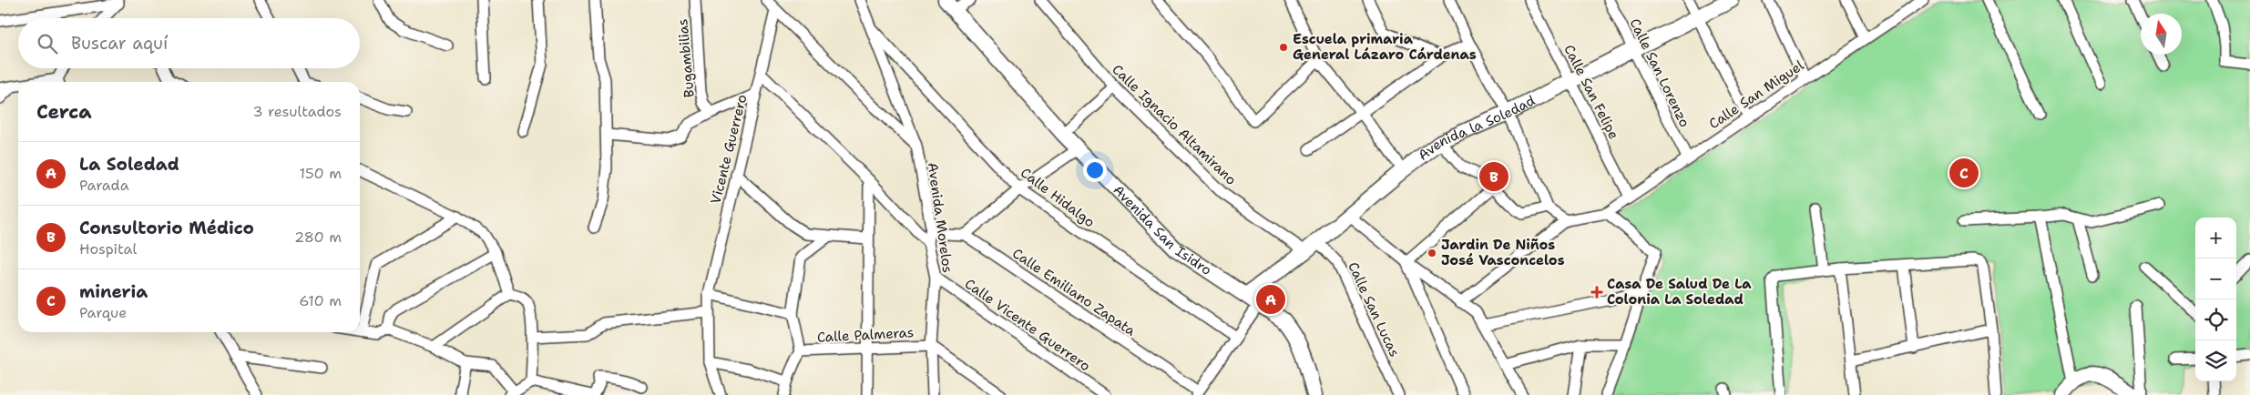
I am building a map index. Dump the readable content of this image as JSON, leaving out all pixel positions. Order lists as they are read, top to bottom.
{
  "streets": {
    "street": [
      "Bugambilias",
      "Calle San Lorenzo",
      "Calle San Felipe",
      "Calle San Miguel",
      "Calle Ignacio Altamirano",
      "Avenida la Soledad",
      "Vicente Guerrero",
      "Calle Hidalgo",
      "Avenida Morelos",
      "Avenida San Isidro",
      "Calle Emiliano Zapata",
      "Calle San Lucas",
      "Calle Vicente Guerrero",
      "Calle Palmeras"
    ]
  },
  "crossings": [
    ["Calle San Lorenzo", "Calle San Miguel"],
    ["Calle San Lorenzo", "Avenida la Soledad"],
    ["Calle San Felipe", "Calle San Miguel"],
    ["Calle San Felipe", "Avenida la Soledad"],
    ["Calle Ignacio Altamirano", "Avenida la Soledad"],
    ["Avenida la Soledad", "Avenida San Isidro"],
    ["Avenida la Soledad", "Calle San Lucas"],
    ["Calle Hidalgo", "Avenida Morelos"],
    ["Avenida Morelos", "Calle Emiliano Zapata"],
    ["Avenida Morelos", "Calle Vicente Guerrero"],
    ["Avenida Morelos", "Calle Palmeras"]
  ],
  "places": {
    "other": ["Escuela primaria General Lázaro Cárdenas", "Jardin De Niños José Vasconcelos"],
    "health": ["Casa De Salud De La Colonia La Soledad"]
  },
  "north": "top",
  "page": {
    "search": "Buscar aquí",
    "heading": ["Cerca", "3 resultados"],
    "list": [
      {
        "mark": "A",
        "name": "La Soledad",
        "note": "Parada",
        "value": "150 m"
      },
      {
        "mark": "B",
        "name": "Consultorio Médico",
        "note": "Hospital",
        "value": "280 m"
      },
      {
        "mark": "C",
        "name": "mineria",
        "note": "Parque",
        "value": "610 m"
      }
    ],
    "pins": ["C", "B", "A"],
    "map_buttons": ["+", "−"]
  }
}
